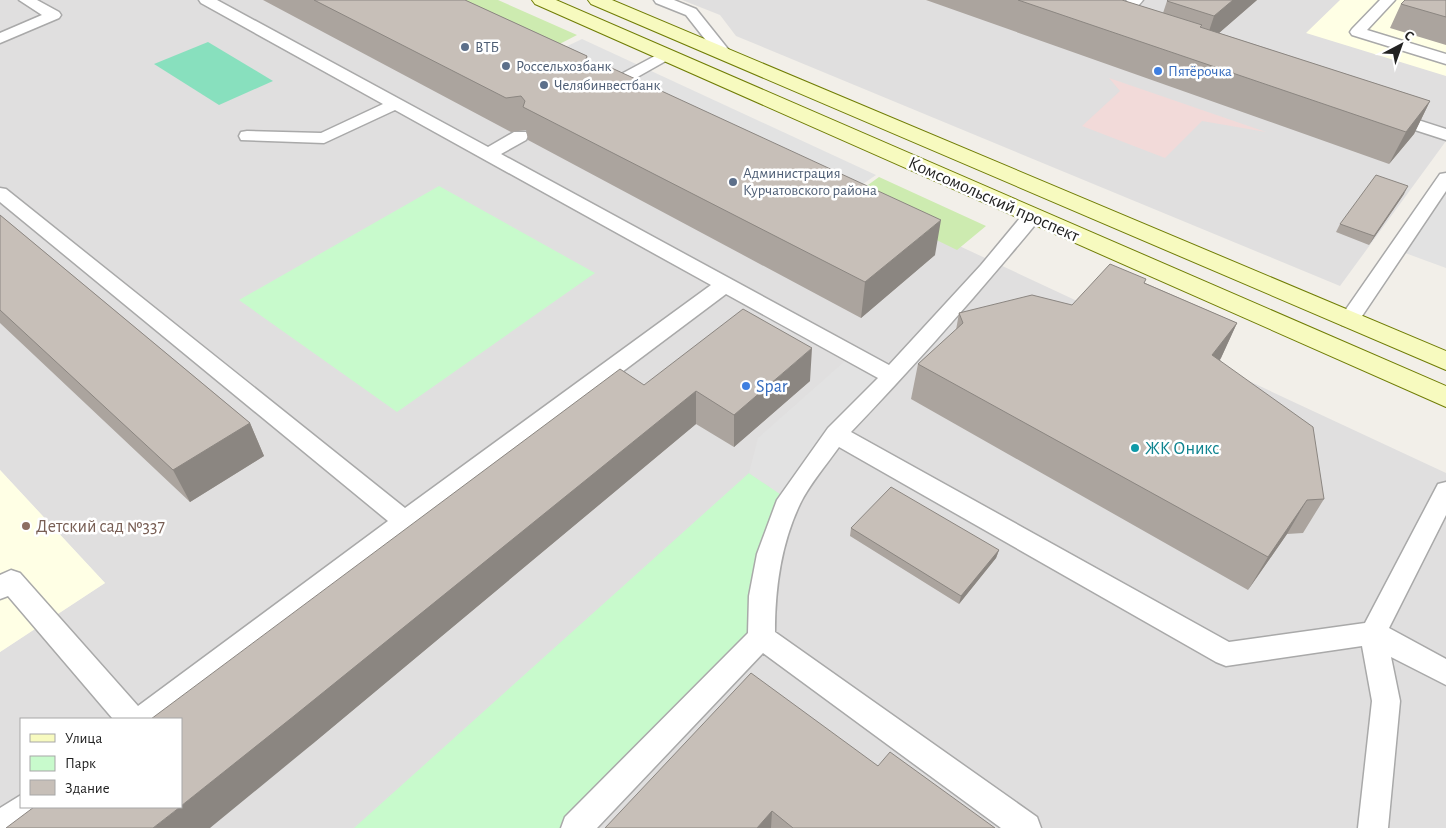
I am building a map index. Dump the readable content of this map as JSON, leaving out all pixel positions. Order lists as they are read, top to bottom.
{
  "streets": {
    "main road": ["Комсомольский проспект"]
  },
  "places": [
    "ВТБ",
    "Россельхозбанк",
    "Пятёрочка",
    "Челябинвестбанк",
    "Администрация Курчатовского района",
    "Spar",
    "ЖК Оникс",
    "Детский сад №337"
  ],
  "legend": ["Улица", "Парк", "Здание"],
  "north": "top right"
}
